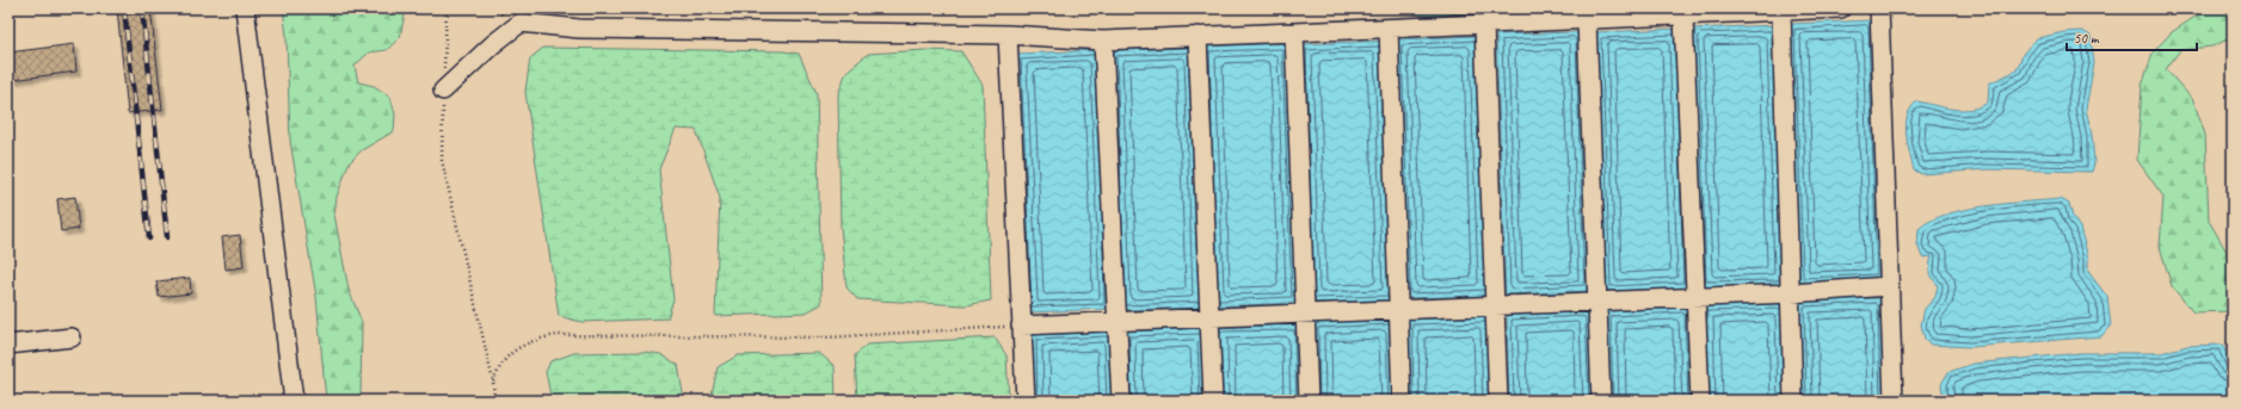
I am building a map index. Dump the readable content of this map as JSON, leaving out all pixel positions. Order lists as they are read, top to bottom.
{
  "scale_bar": "50 m"
}
